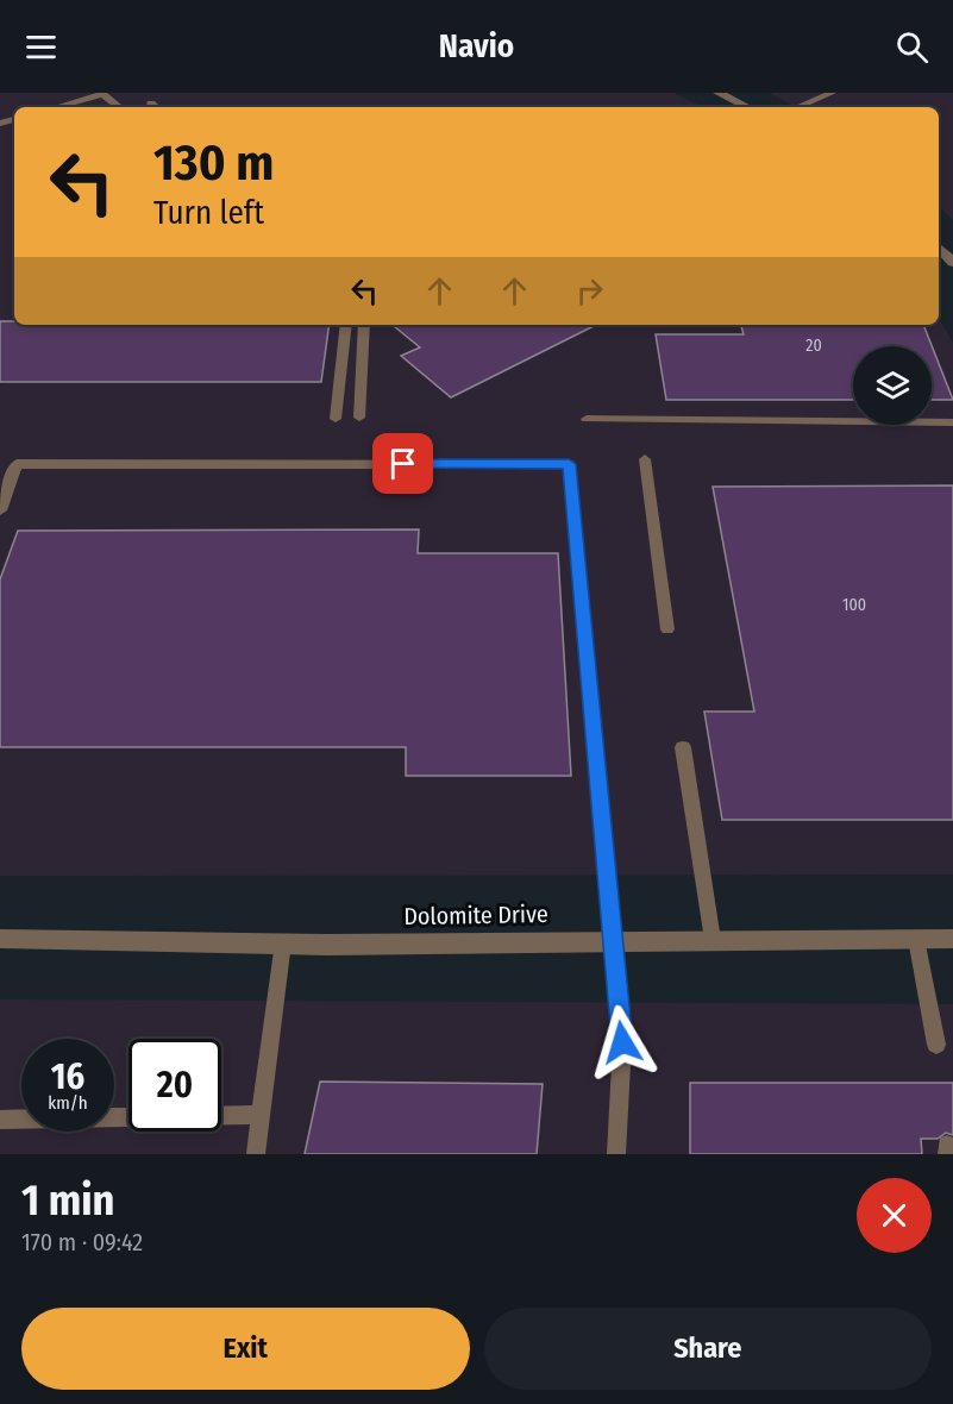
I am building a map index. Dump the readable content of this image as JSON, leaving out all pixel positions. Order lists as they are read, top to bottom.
{
  "streets": {
    "street": ["Dolomite Drive"]
  },
  "house_numbers": ["20", "100"],
  "page": {
    "header": "Navio",
    "turn": ["130 m", "Turn left"],
    "speed": "16 km/h",
    "limit": "20",
    "heading": ["1 min", "170 m · 09:42"],
    "buttons": ["Exit", "Share"]
  }
}
